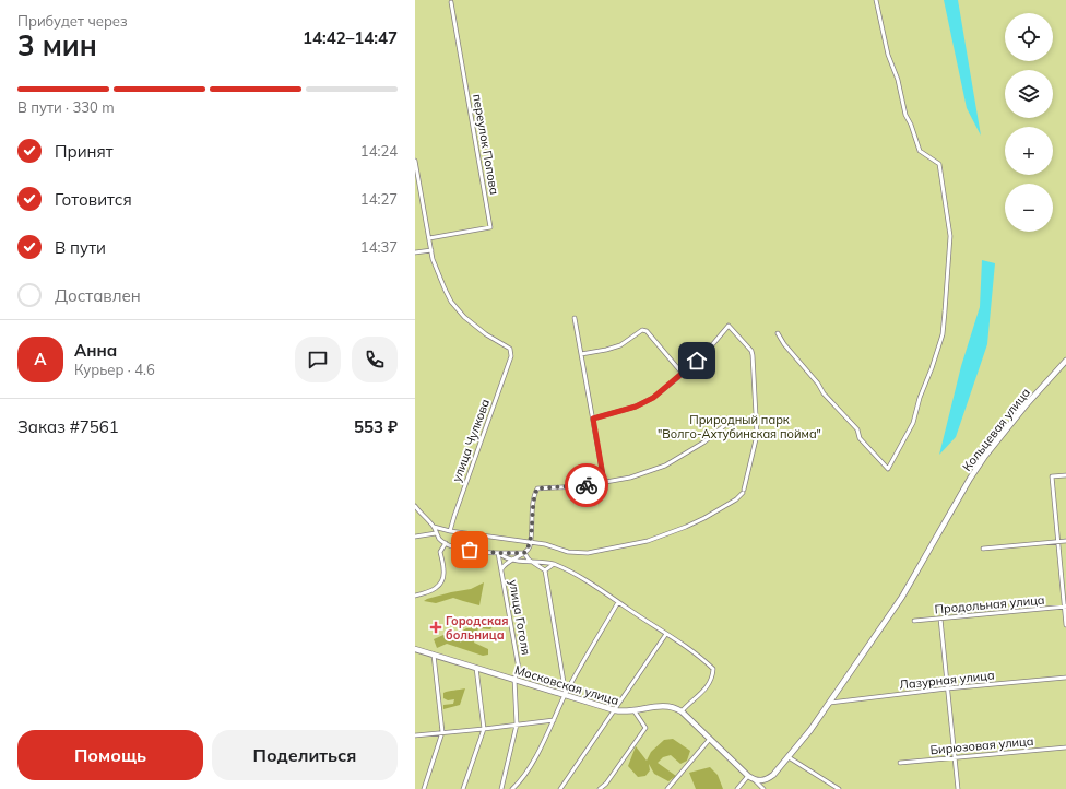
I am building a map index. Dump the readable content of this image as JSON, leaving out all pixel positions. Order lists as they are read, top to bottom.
{
  "streets": {
    "street": [
      "переулок Попова",
      "Кольцевая улица",
      "улица Чулкова",
      "Продольная улица",
      "улица Гоголя",
      "Лазурная улица",
      "Московская улица",
      "Бирюзовая улица"
    ]
  },
  "crossings": [
    ["Кольцевая улица", "Лазурная улица"],
    ["улица Гоголя", "Московская улица"]
  ],
  "parks": ["Природный парк \"Волго-Ахтубинская пойма\""],
  "places": {
    "health": ["Городская больница"]
  },
  "page": {
    "heading": ["3 мин", "Прибудет через", "14:42–14:47"],
    "panel": [
      "Анна",
      "Курьер · 4.6",
      "Заказ #7561",
      "553 ₽"
    ],
    "map_buttons": ["+", "−"],
    "bar": "В пути · 330 m",
    "list": [
      ["Принят", "14:24"],
      ["Готовится", "14:27"],
      ["В пути", "14:37"],
      "Доставлен"
    ],
    "round": "А",
    "buttons": ["Помощь", "Поделиться"]
  }
}
